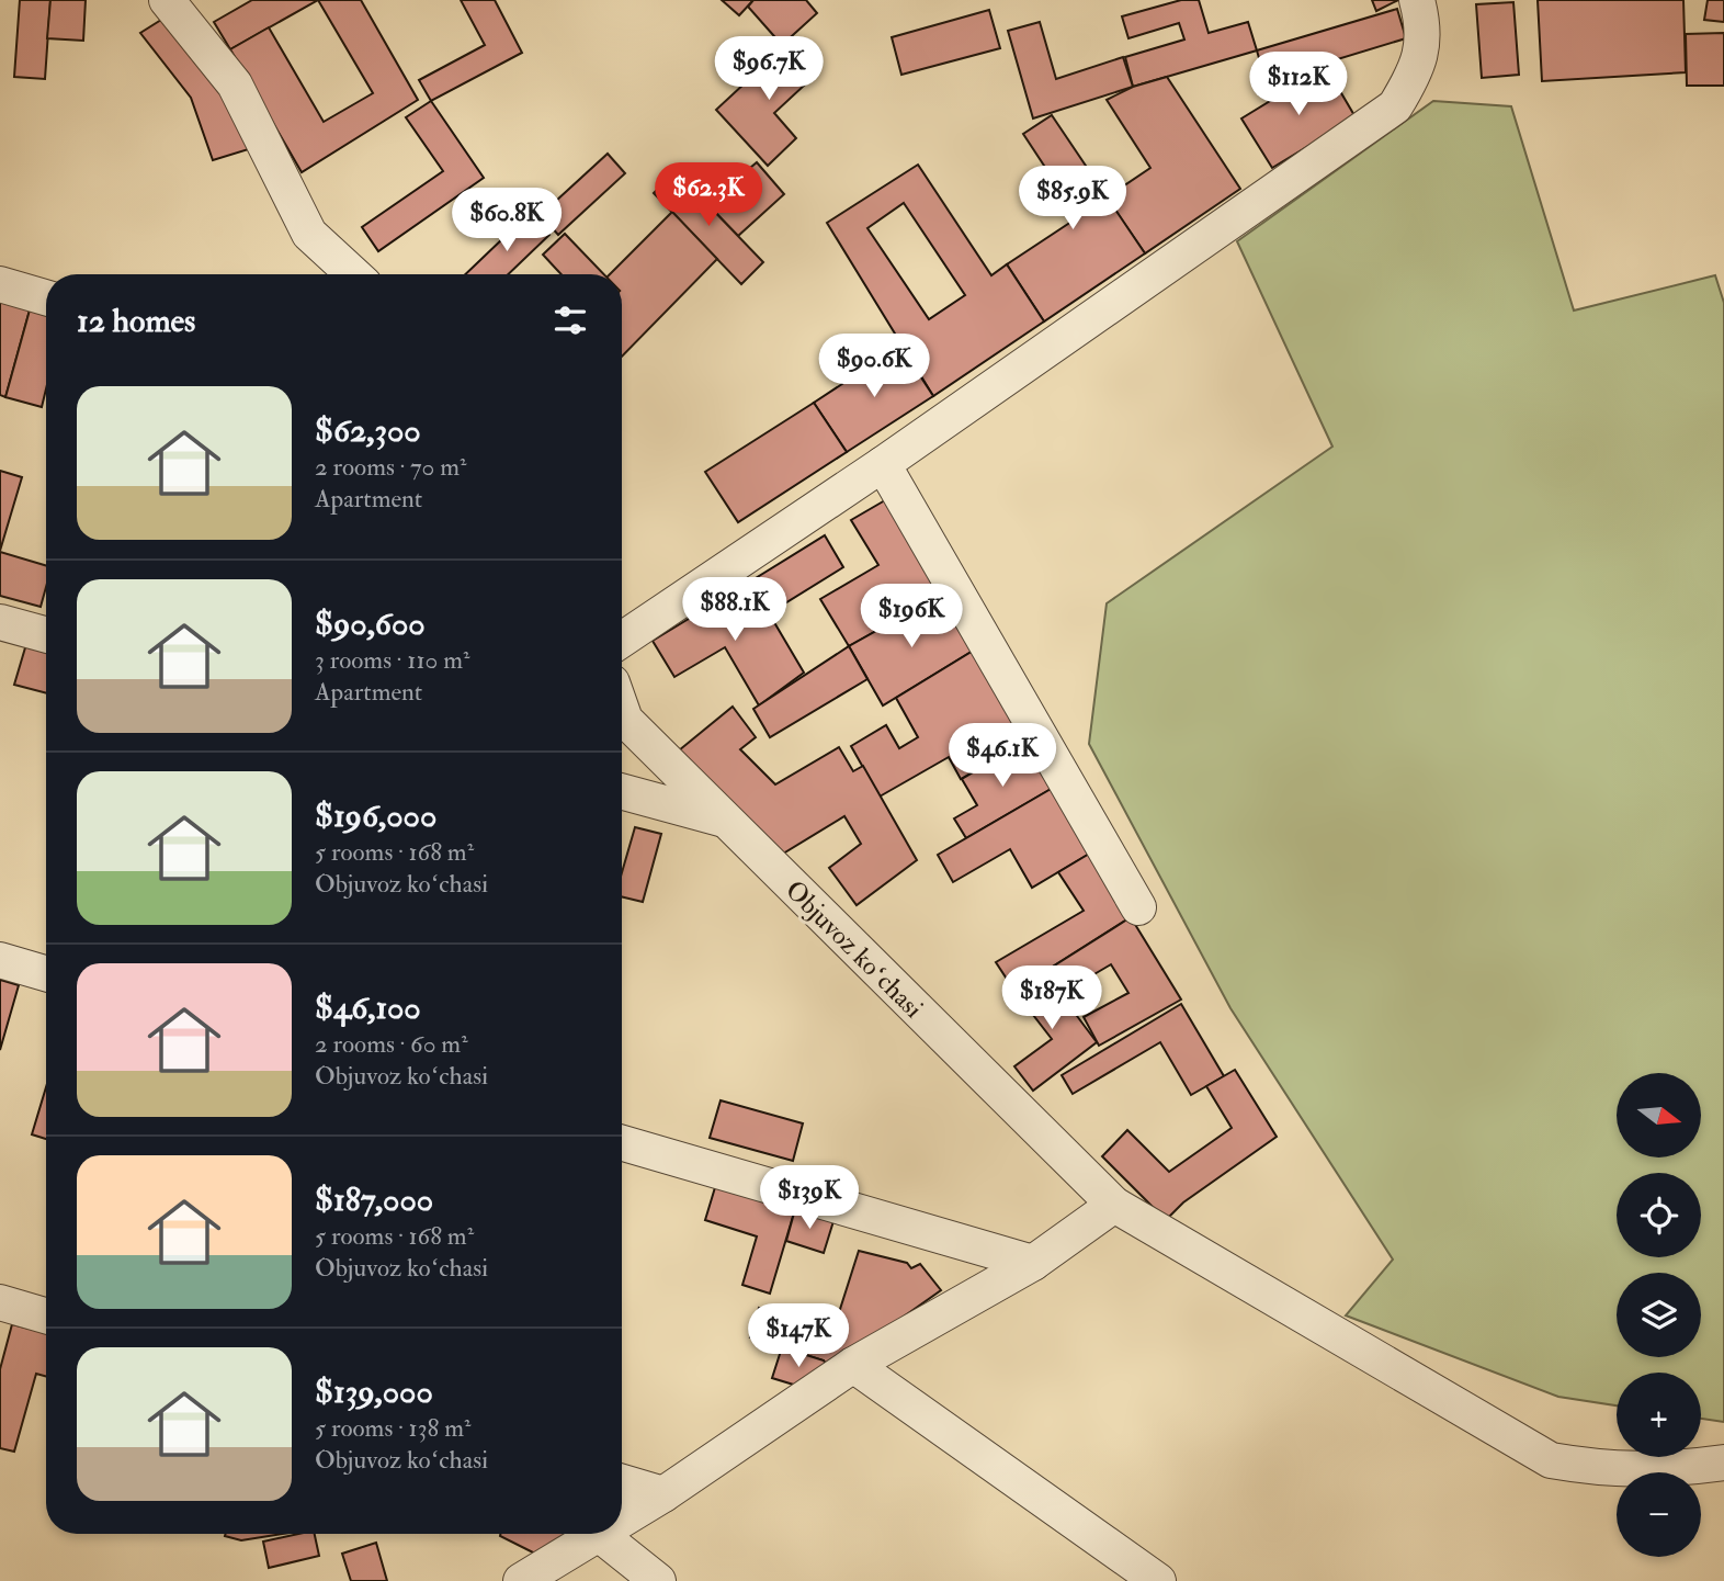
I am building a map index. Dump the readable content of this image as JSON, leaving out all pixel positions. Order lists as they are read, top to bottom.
{
  "streets": {
    "street": ["Objuvoz koʻchasi"]
  },
  "north": "right",
  "page": {
    "price": [
      "$96.7K",
      "$112K",
      "$62.3K",
      "$85.9K",
      "$60.8K",
      "$90.6K",
      "$88.1K",
      "$196K",
      "$46.1K",
      "$187K",
      "$139K",
      "$147K"
    ],
    "heading": "12 homes",
    "list": [
      {
        "name": "$62,300",
        "note": "2 rooms · 70 m² · Apartment"
      },
      {
        "name": "$90,600",
        "note": "3 rooms · 110 m² · Apartment"
      },
      {
        "name": "$196,000",
        "note": "5 rooms · 168 m² · Objuvoz koʻchasi"
      },
      {
        "name": "$46,100",
        "note": "2 rooms · 60 m² · Objuvoz koʻchasi"
      },
      {
        "name": "$187,000",
        "note": "5 rooms · 168 m² · Objuvoz koʻchasi"
      },
      {
        "name": "$139,000",
        "note": "5 rooms · 138 m² · Objuvoz koʻchasi"
      }
    ],
    "map_buttons": ["+", "−"]
  }
}
